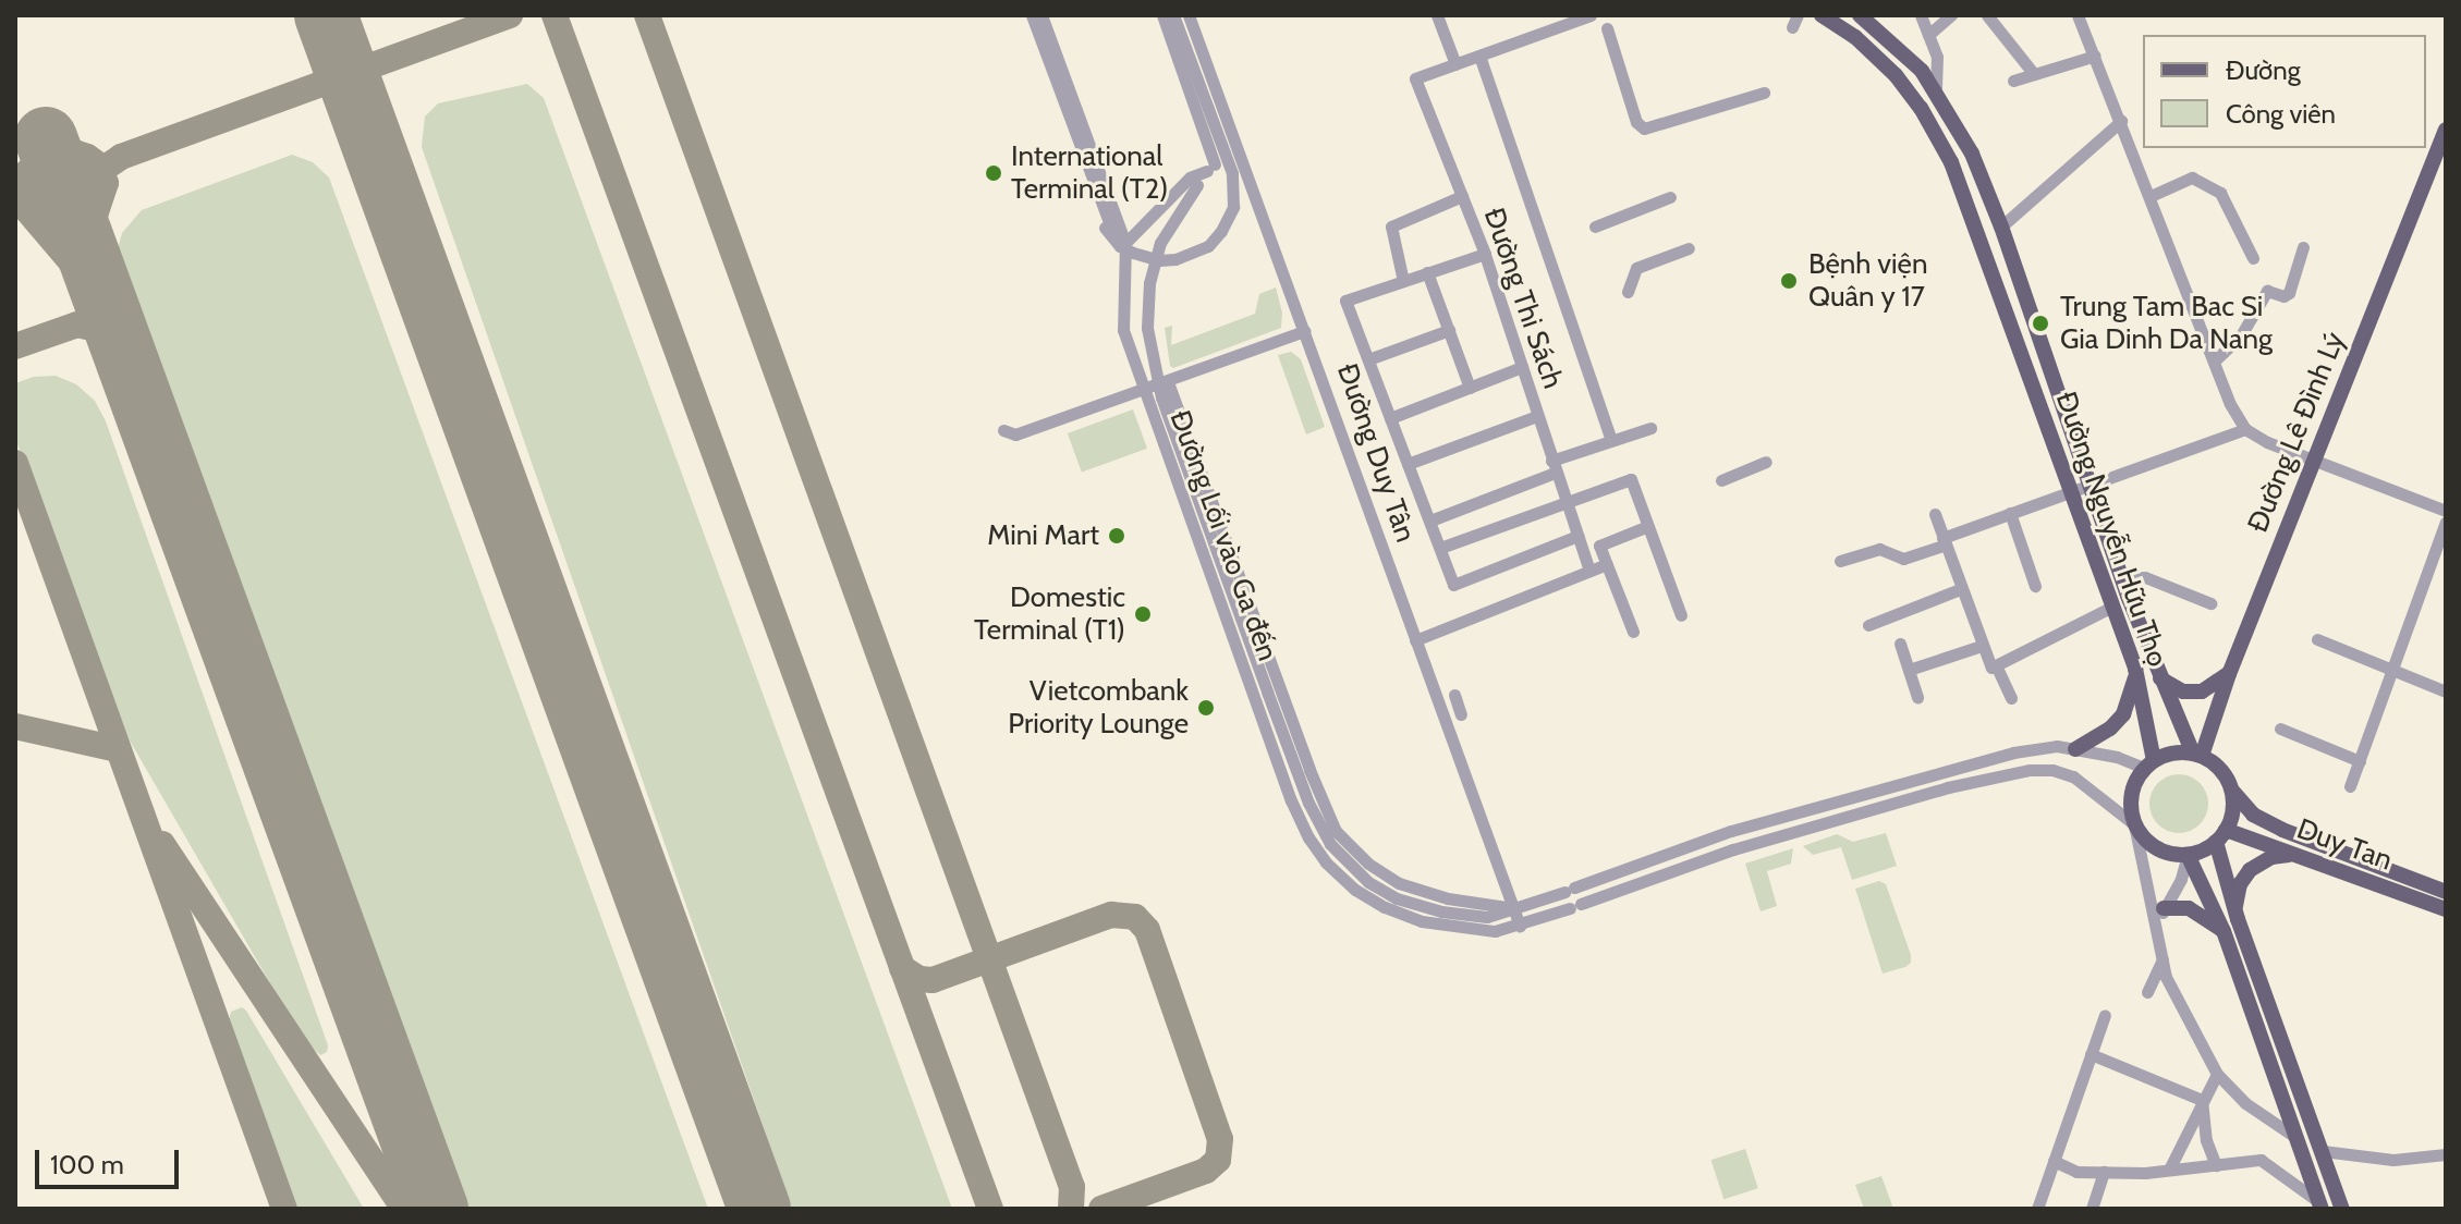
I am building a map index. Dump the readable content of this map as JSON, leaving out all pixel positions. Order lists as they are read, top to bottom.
{
  "streets": {
    "main road": ["Đường Lê Đình Lý", "Đường Nguyễn Hữu Thọ", "Duy Tan"],
    "street": ["Đường Thi Sách", "Đường Duy Tân", "Đường Lối vào Ga đến"]
  },
  "crossings": [
    ["Đường Lê Đình Lý", "Đường Nguyễn Hữu Thọ"],
    ["Đường Lê Đình Lý", "Duy Tan"],
    ["Đường Duy Tân", "Đường Lối vào Ga đến"],
    ["Đường Nguyễn Hữu Thọ", "Duy Tan"]
  ],
  "places": [
    "International Terminal (T2)",
    "Bệnh viện Quân y 17",
    "Trung Tam Bac Si Gia Dinh Da Nang",
    "Mini Mart",
    "Domestic Terminal (T1)",
    "Vietcombank Priority Lounge"
  ],
  "legend": ["Đường", "Công viên"],
  "scale_bar": "100 m"
}
